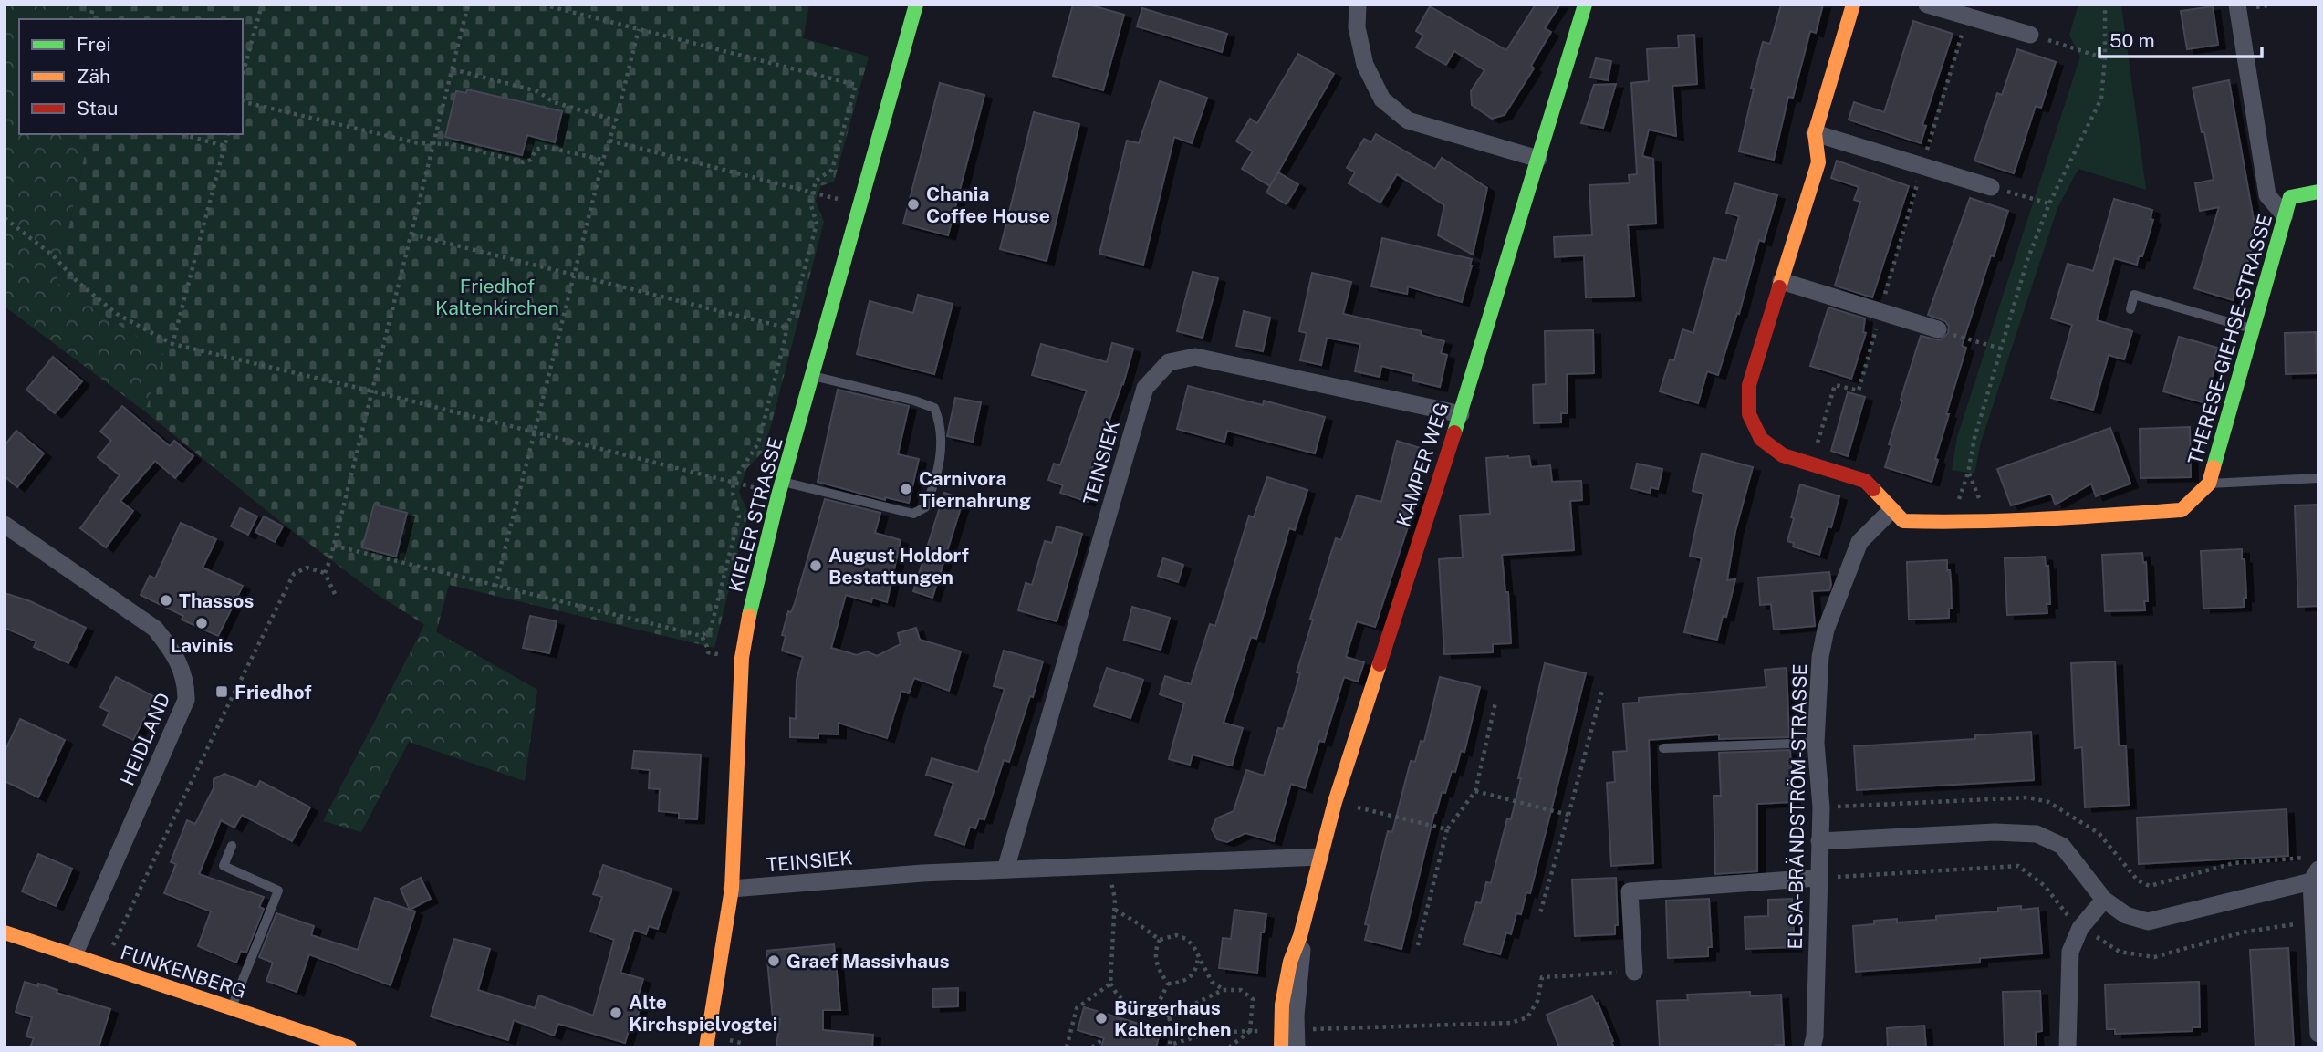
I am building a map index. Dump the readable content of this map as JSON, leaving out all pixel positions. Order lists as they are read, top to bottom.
{
  "streets": {
    "street": [
      "THERESE-GIEHSE-STRASSE",
      "TEINSIEK",
      "KAMPER WEG",
      "KIELER STRASSE",
      "HEIDLAND",
      "ELSA-BRÄNDSTRÖM-STRASSE",
      "FUNKENBERG"
    ]
  },
  "crossings": [
    ["THERESE-GIEHSE-STRASSE", "ELSA-BRÄNDSTRÖM-STRASSE"],
    ["TEINSIEK", "KAMPER WEG"],
    ["TEINSIEK", "KIELER STRASSE"],
    ["HEIDLAND", "FUNKENBERG"]
  ],
  "parks": ["Friedhof Kaltenkirchen"],
  "places": {
    "other": [
      "Chania Coffee House",
      "Carnivora Tiernahrung",
      "August Holdorf Bestattungen",
      "Thassos",
      "Lavinis",
      "Graef Massivhaus",
      "Alte Kirchspielvogtei",
      "Bürgerhaus Kaltenirchen"
    ],
    "transit": ["Friedhof"]
  },
  "legend": ["Frei", "Zäh", "Stau"],
  "scale_bar": "50 m"
}
